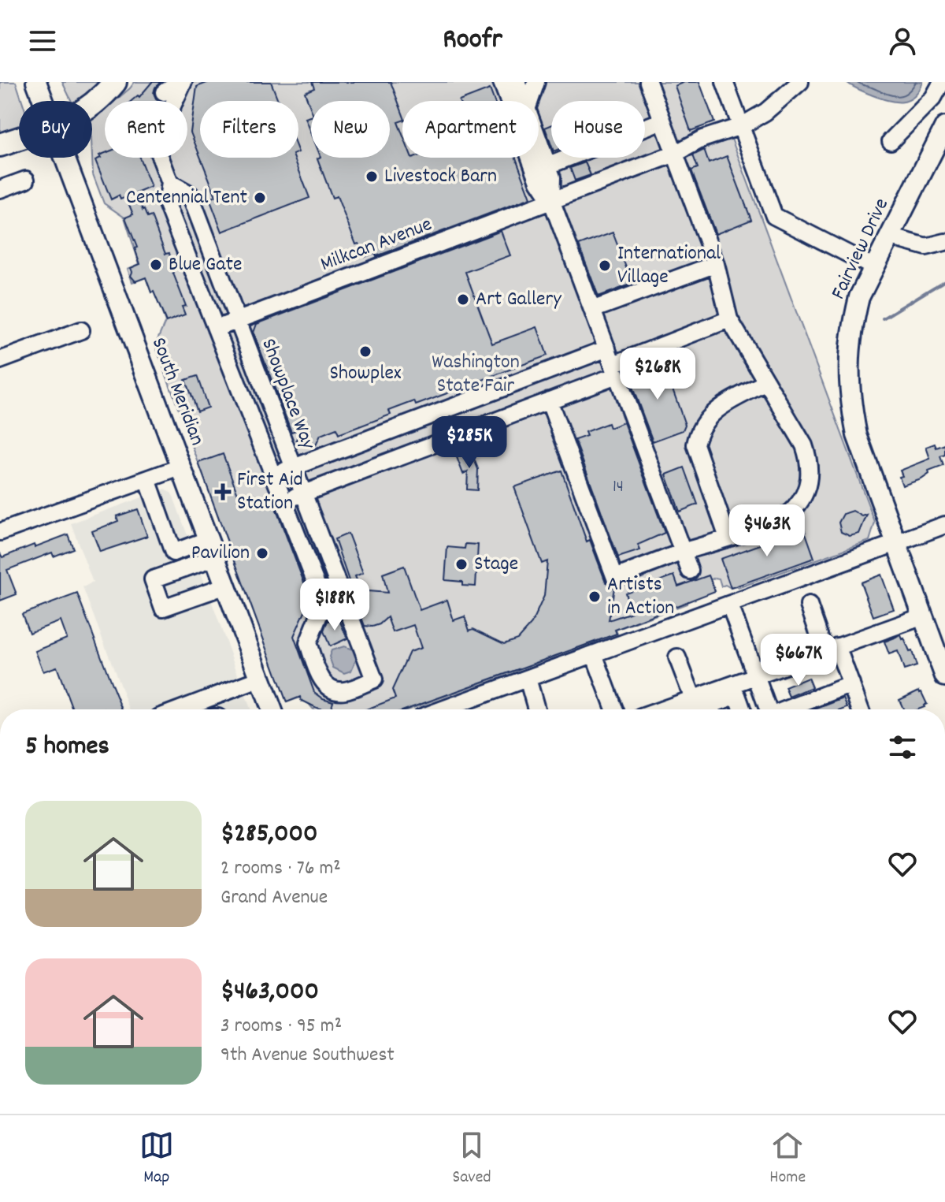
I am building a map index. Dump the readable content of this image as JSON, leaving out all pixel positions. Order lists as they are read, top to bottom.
{
  "streets": {
    "main road": ["Fairview Drive", "South Meridian"],
    "street": ["Milkcan Avenue", "Showplace Way"]
  },
  "crossings": [
    ["Milkcan Avenue", "Showplace Way"]
  ],
  "parks": ["Washington State Fair"],
  "places": {
    "other": [
      "Livestock Barn",
      "Centennial Tent",
      "Blue Gate",
      "International Village",
      "Art Gallery",
      "Showplex",
      "Pavilion",
      "Stage",
      "Artists in Action"
    ],
    "health": ["First Aid Station"]
  },
  "house_numbers": ["14"],
  "page": {
    "header": "Roofr",
    "chip": [
      "Buy",
      "Rent",
      "Filters",
      "New",
      "Apartment",
      "House"
    ],
    "price": [
      "$268K",
      "$285K",
      "$463K",
      "$188K",
      "$667K"
    ],
    "heading": "5 homes",
    "list": [
      {
        "name": "$285,000",
        "note": "2 rooms · 76 m² · Grand Avenue"
      },
      {
        "name": "$463,000",
        "note": "3 rooms · 95 m² · 9th Avenue Southwest"
      }
    ],
    "tabs": ["Map", "Saved", "Home"]
  }
}
